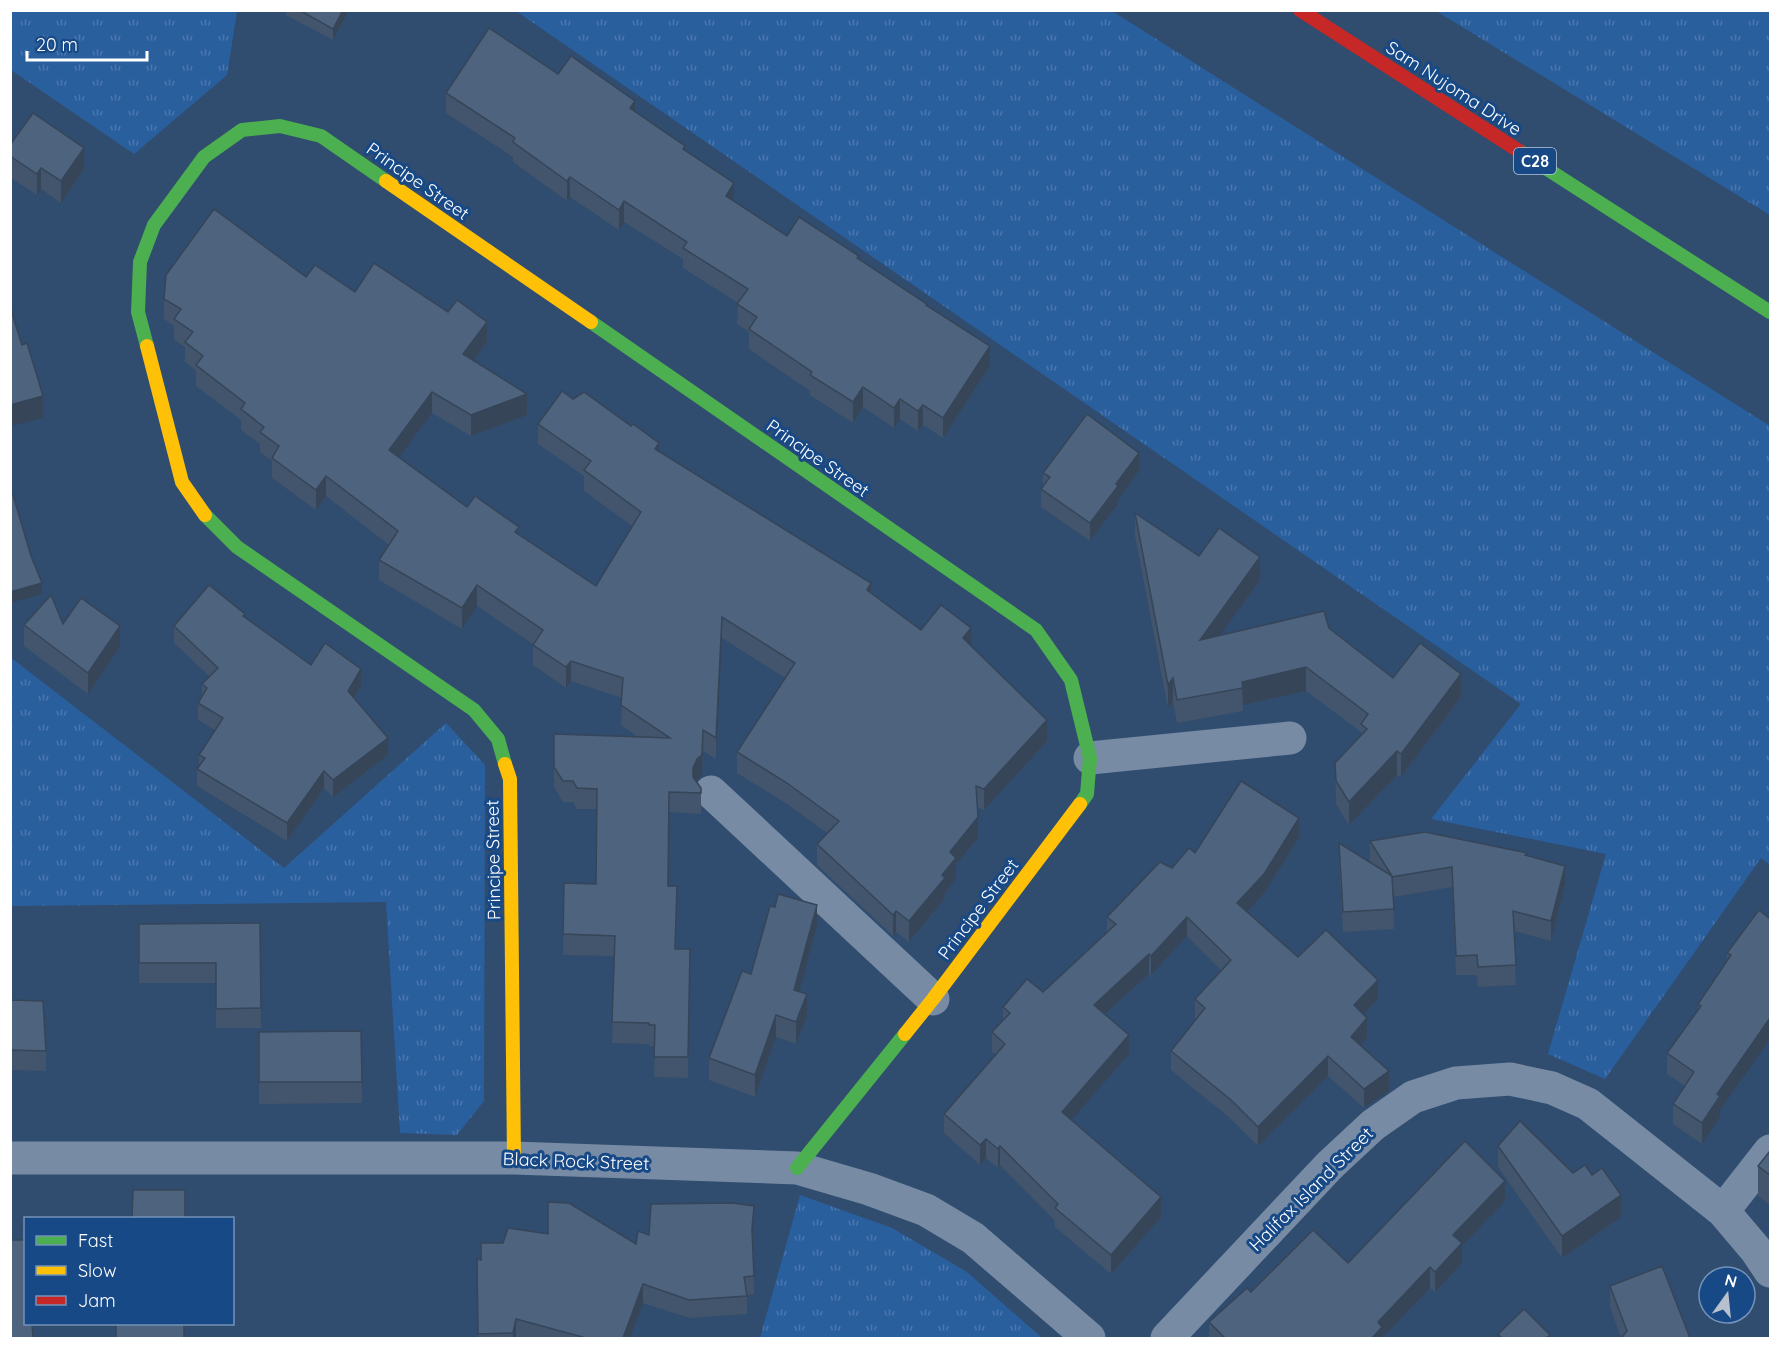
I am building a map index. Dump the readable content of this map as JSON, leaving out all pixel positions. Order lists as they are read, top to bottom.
{
  "streets": {
    "street": [
      "Sam Nujoma Drive",
      "C28",
      "Principe Street",
      "Black Rock Street",
      "Halifax Island Street"
    ]
  },
  "crossings": [
    ["Principe Street", "Black Rock Street"]
  ],
  "legend": ["Fast", "Slow", "Jam"],
  "scale_bar": "20 m",
  "north": "top"
}
